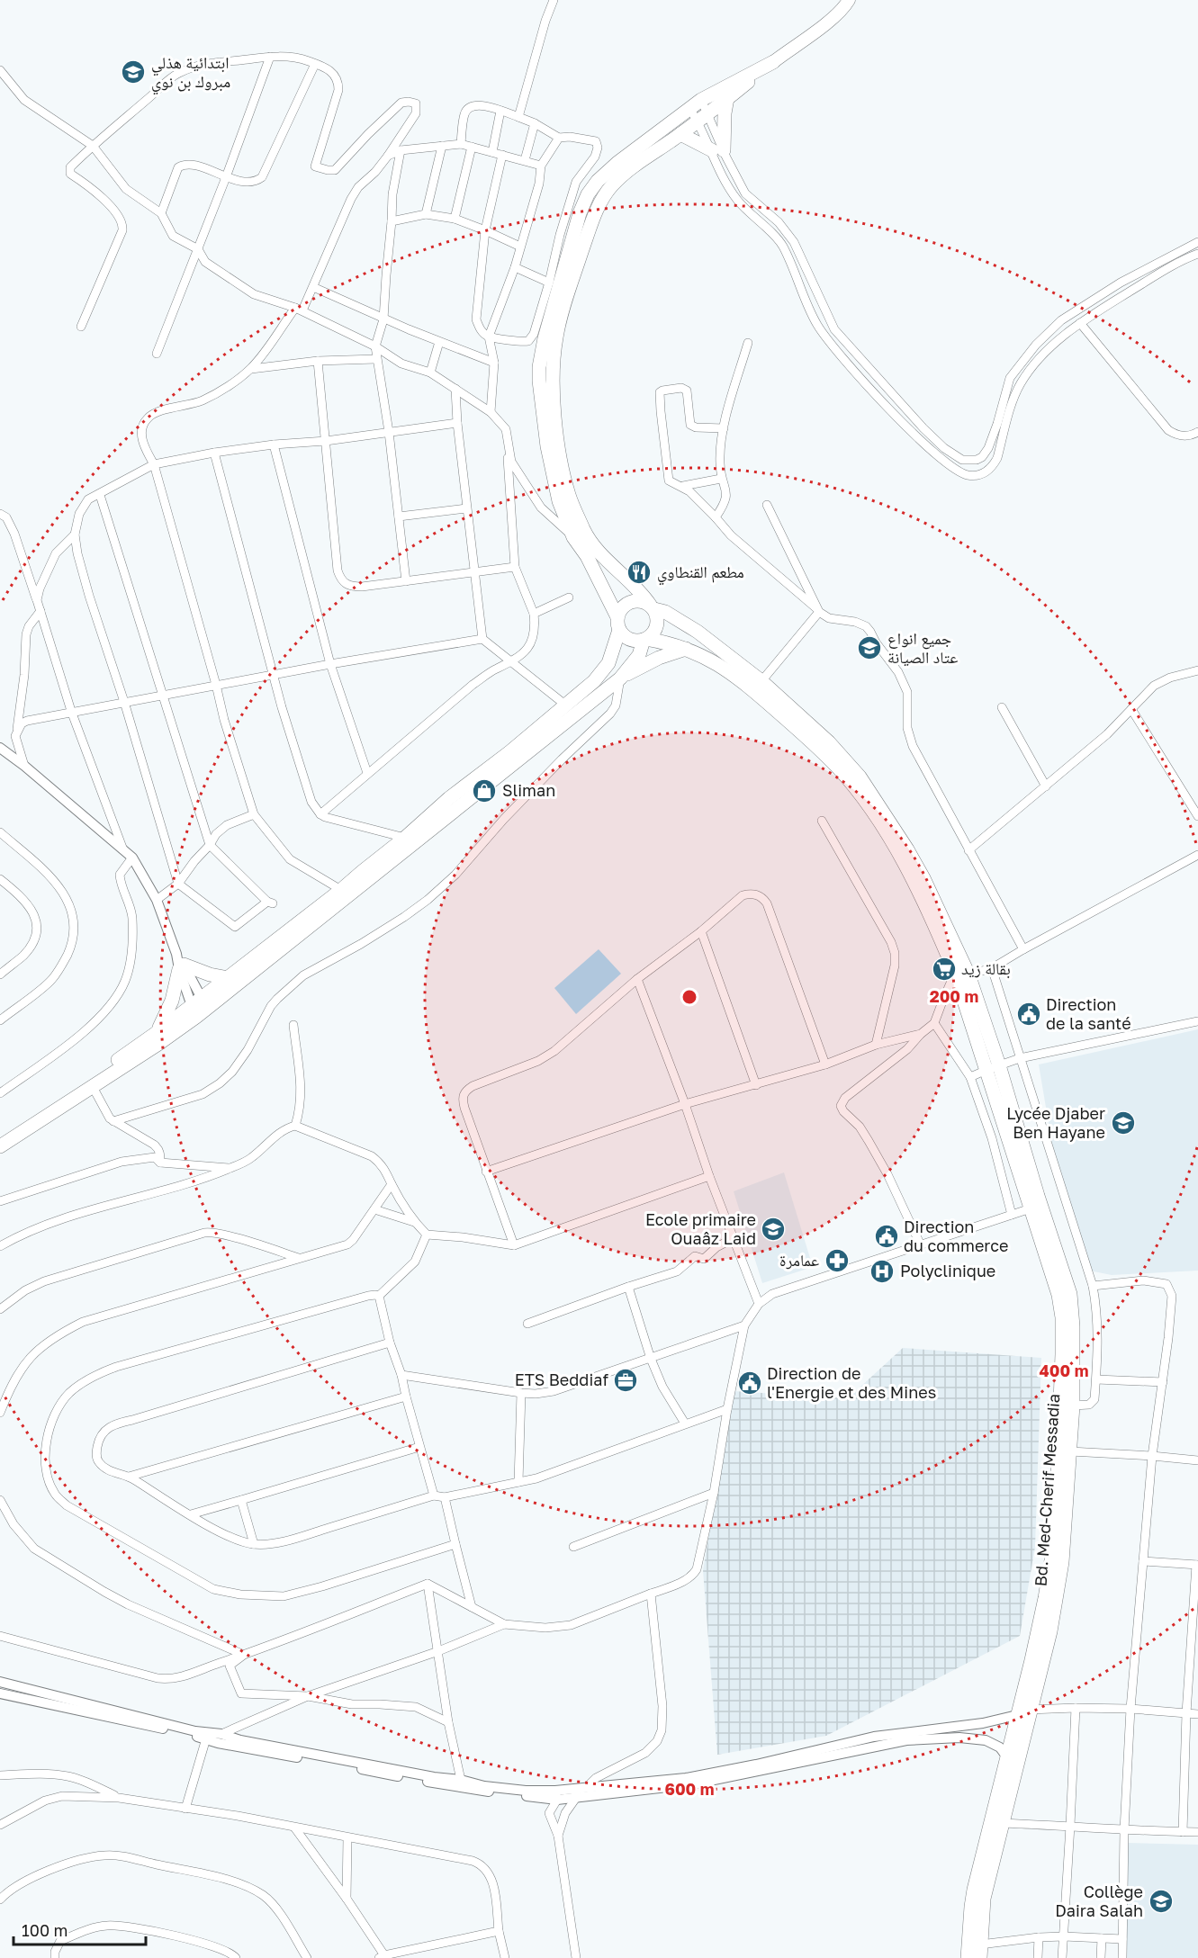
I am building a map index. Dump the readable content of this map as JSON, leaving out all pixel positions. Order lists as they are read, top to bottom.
{
  "streets": {
    "highway": ["Bd. Med-Cherif Messadia"]
  },
  "places": {
    "school or university": [
      "ابتدائية هذلي مبروك بن نوي",
      "جميع انواع عتاد الصيانة",
      "Lycée Djaber Ben Hayane",
      "Ecole primaire Ouaâz Laid",
      "Collège Daira Salah"
    ],
    "restaurant": ["مطعم القنطاوي"],
    "shop": ["Sliman"],
    "supermarket": ["بقالة زيد"],
    "public building": ["Direction de la santé", "Direction du commerce", "Direction de l'Energie et des Mines"],
    "pharmacy": ["عمامرة"],
    "hospital": ["Polyclinique"],
    "office": ["ETS Beddiaf"]
  },
  "scale_bar": "100 m",
  "rings": ["200 m", "400 m", "600 m"]
}
